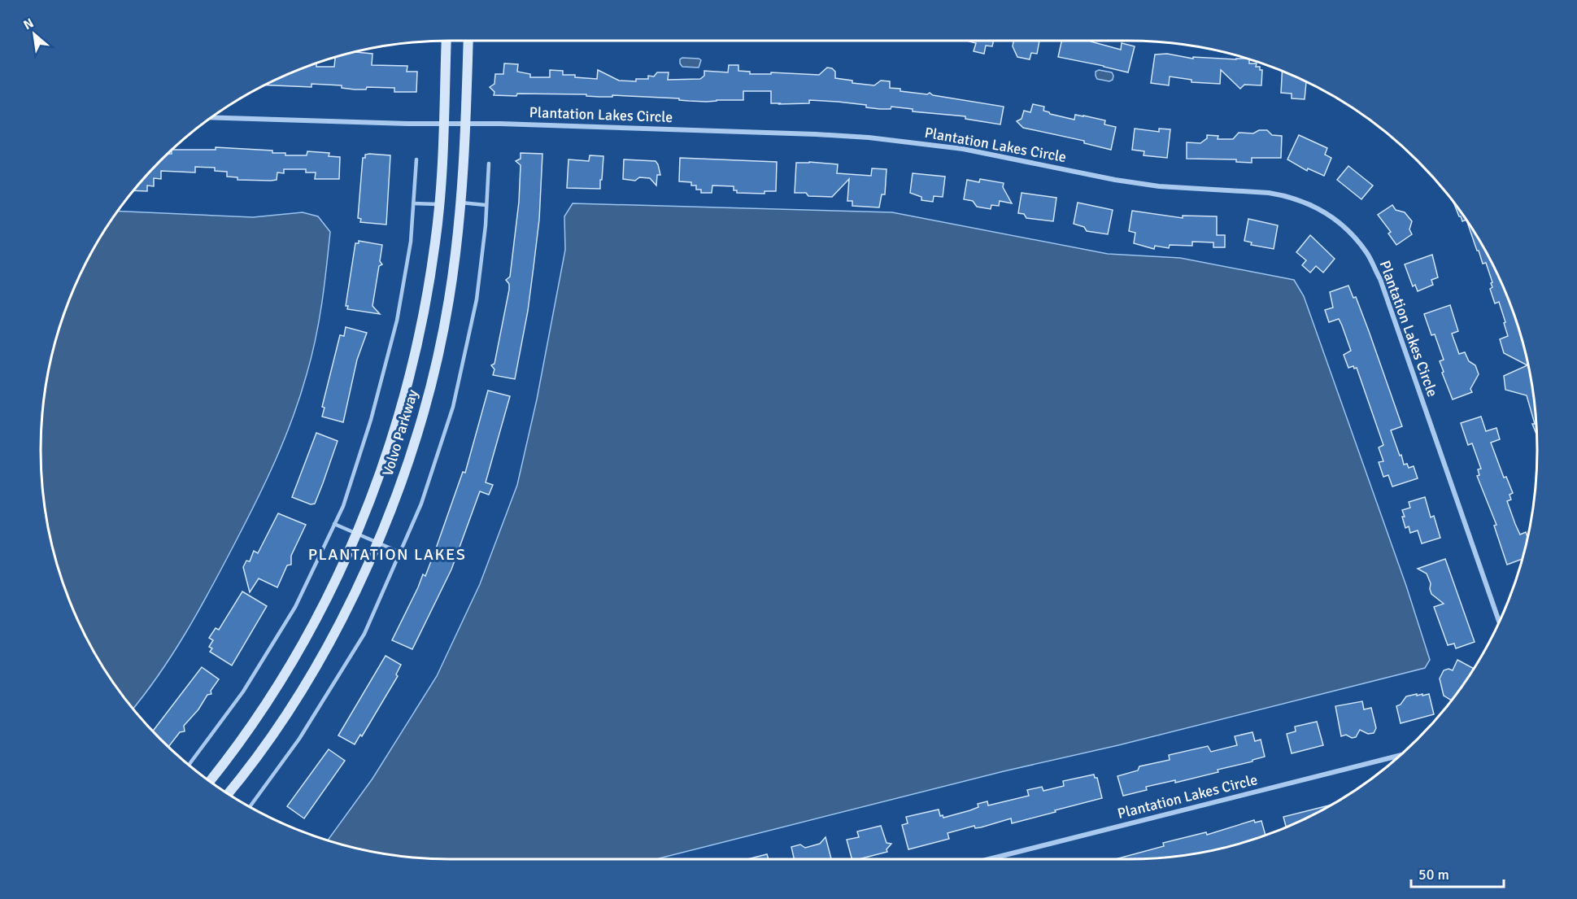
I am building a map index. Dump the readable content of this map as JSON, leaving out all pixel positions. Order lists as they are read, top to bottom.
{
  "streets": {
    "main road": ["Volvo Parkway"],
    "street": ["Plantation Lakes Circle"]
  },
  "crossings": [
    ["Plantation Lakes Circle", "Volvo Parkway"]
  ],
  "districts": ["PLANTATION LAKES"],
  "scale_bar": "50 m",
  "north": "top left"
}
